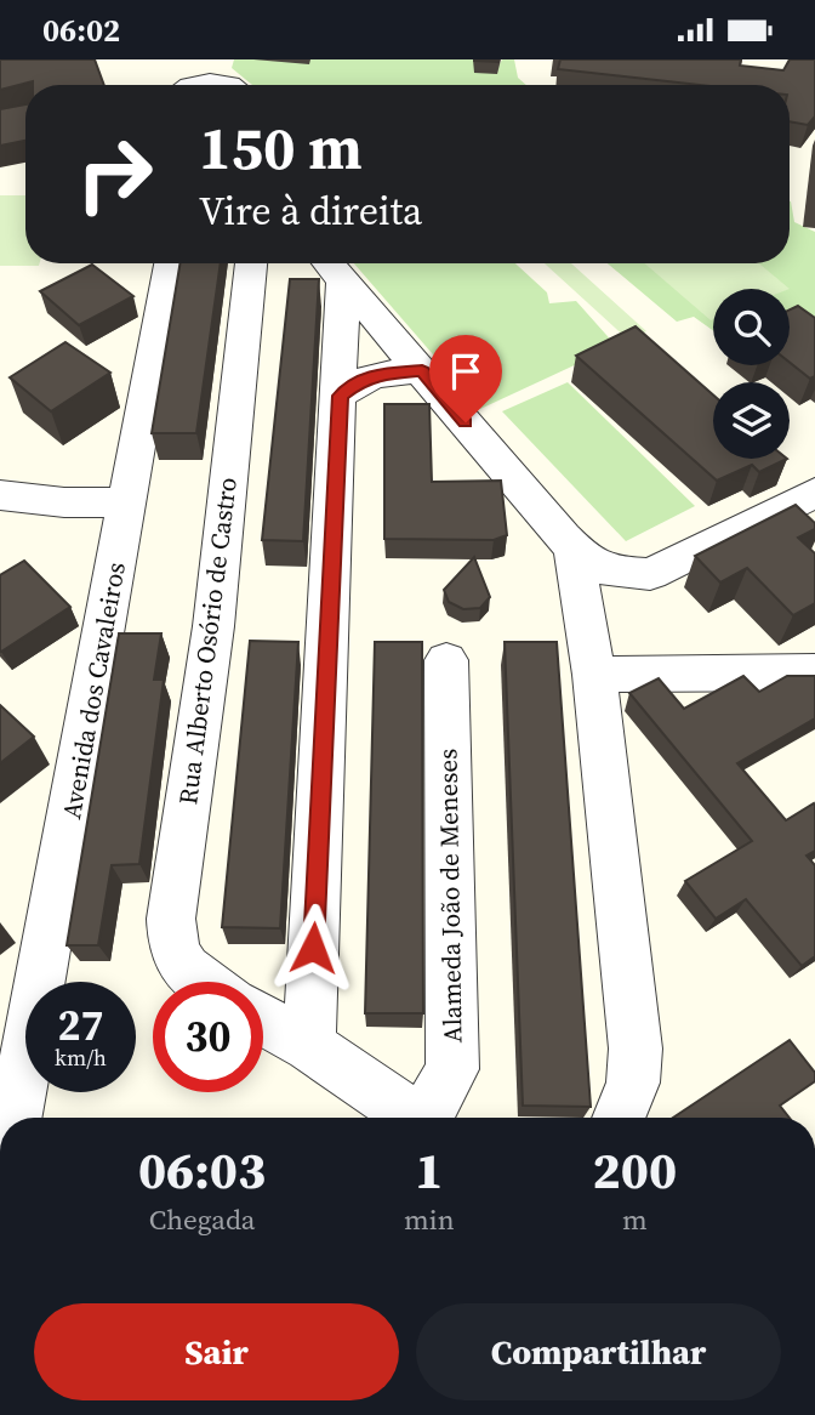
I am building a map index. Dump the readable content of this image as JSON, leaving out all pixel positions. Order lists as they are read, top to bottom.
{
  "streets": {
    "street": ["Rua Alberto Osório de Castro", "Avenida dos Cavaleiros", "Alameda João de Meneses"]
  },
  "page": {
    "status": "06:02",
    "turn": ["150 m", "Vire à direita"],
    "speed": "27 km/h",
    "limit": "30",
    "eta": [
      "06:03",
      "Chegada",
      "1",
      "min",
      "200",
      "m"
    ],
    "buttons": ["Sair", "Compartilhar"]
  }
}
